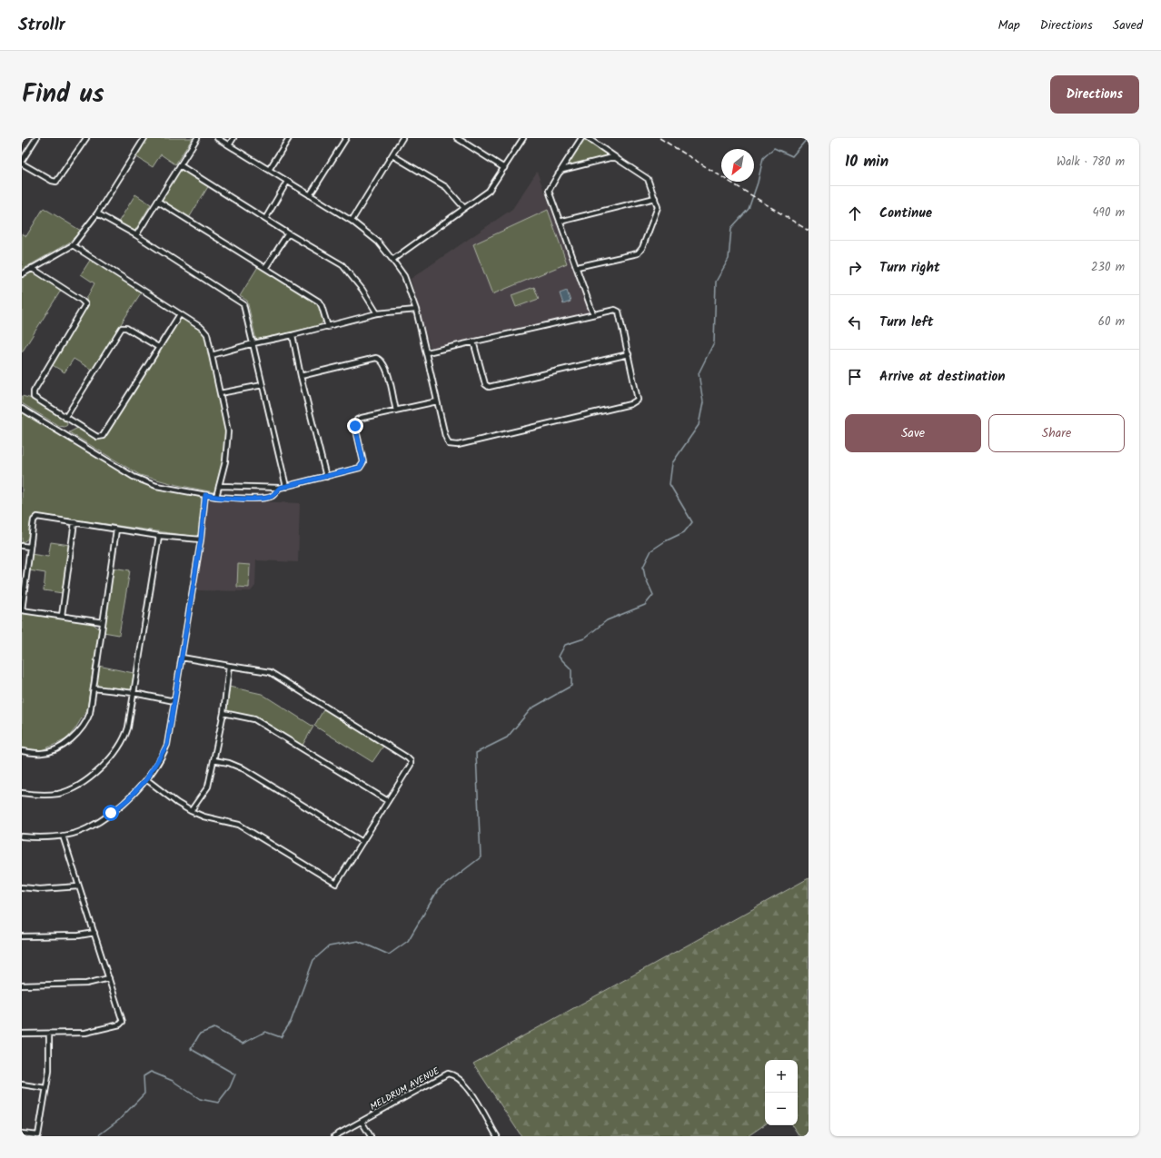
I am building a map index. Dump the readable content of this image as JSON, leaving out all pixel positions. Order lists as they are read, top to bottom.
{
  "streets": {
    "street": ["MELDRUM AVENUE"]
  },
  "north": "bottom left",
  "page": {
    "header": "Strollr",
    "nav": ["Map", "Directions", "Saved"],
    "title": "Find us",
    "buttons": [
      "Directions",
      ["Save", "Share"]
    ],
    "heading": ["10 min", "Walk · 780 m"],
    "list": [
      ["Continue", "490 m"],
      ["Turn right", "230 m"],
      ["Turn left", "60 m"],
      "Arrive at destination"
    ],
    "map_buttons": ["+", "−"]
  }
}
